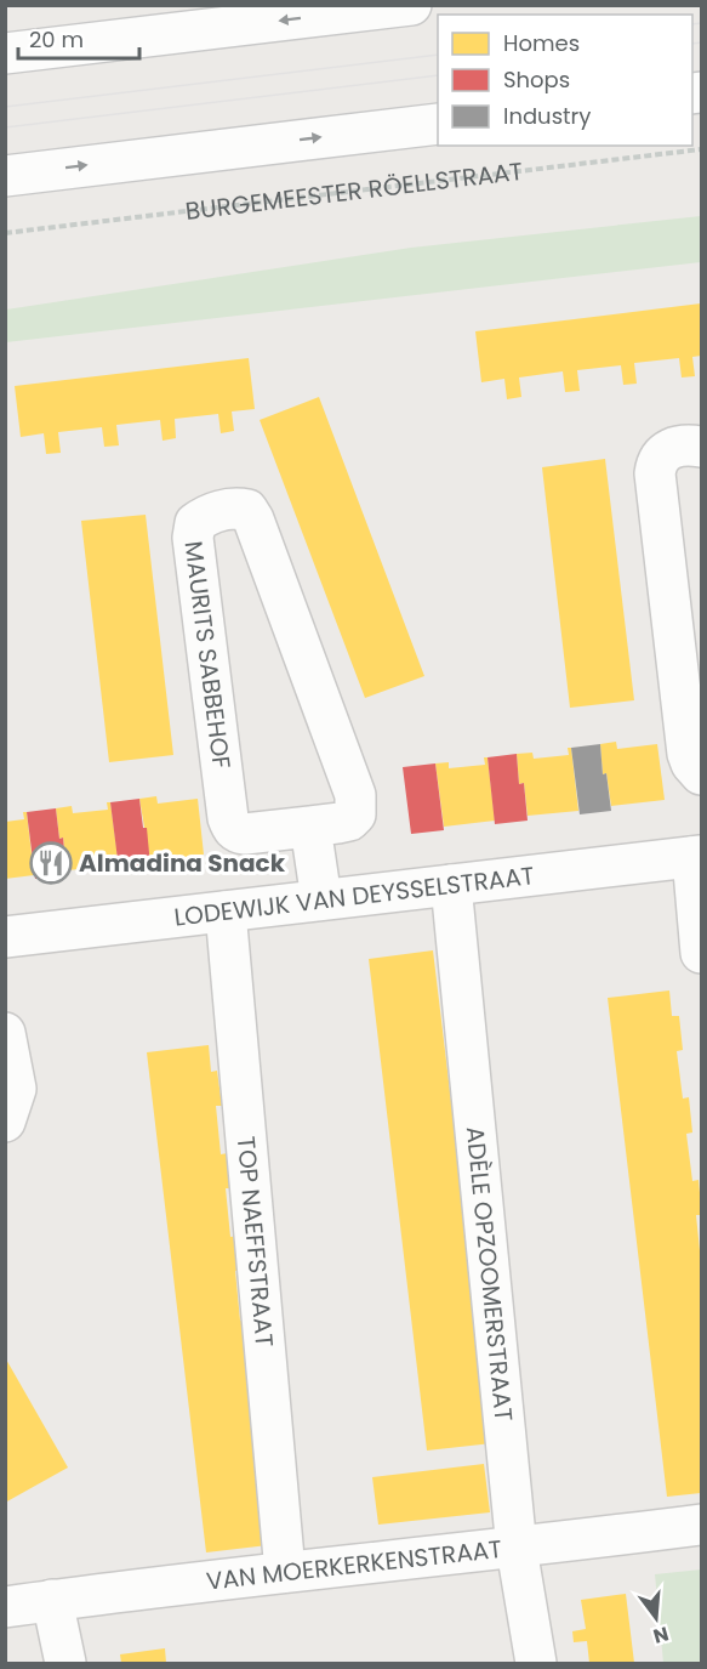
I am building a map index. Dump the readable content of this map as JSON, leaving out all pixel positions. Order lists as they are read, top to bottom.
{
  "streets": {
    "street": [
      "MAURITS SABBEHOF",
      "LODEWIJK VAN DEYSSELSTRAAT",
      "TOP NAEFFSTRAAT",
      "ADÈLE OPZOOMERSTRAAT",
      "VAN MOERKERKENSTRAAT"
    ],
    "path": ["BURGEMEESTER RÖELLSTRAAT"]
  },
  "crossings": [
    ["LODEWIJK VAN DEYSSELSTRAAT", "TOP NAEFFSTRAAT"],
    ["LODEWIJK VAN DEYSSELSTRAAT", "ADÈLE OPZOOMERSTRAAT"],
    ["TOP NAEFFSTRAAT", "VAN MOERKERKENSTRAAT"],
    ["ADÈLE OPZOOMERSTRAAT", "VAN MOERKERKENSTRAAT"]
  ],
  "places": {
    "restaurant": ["Almadina Snack"]
  },
  "legend": ["Homes", "Shops", "Industry"],
  "scale_bar": "20 m",
  "north": "bottom"
}
